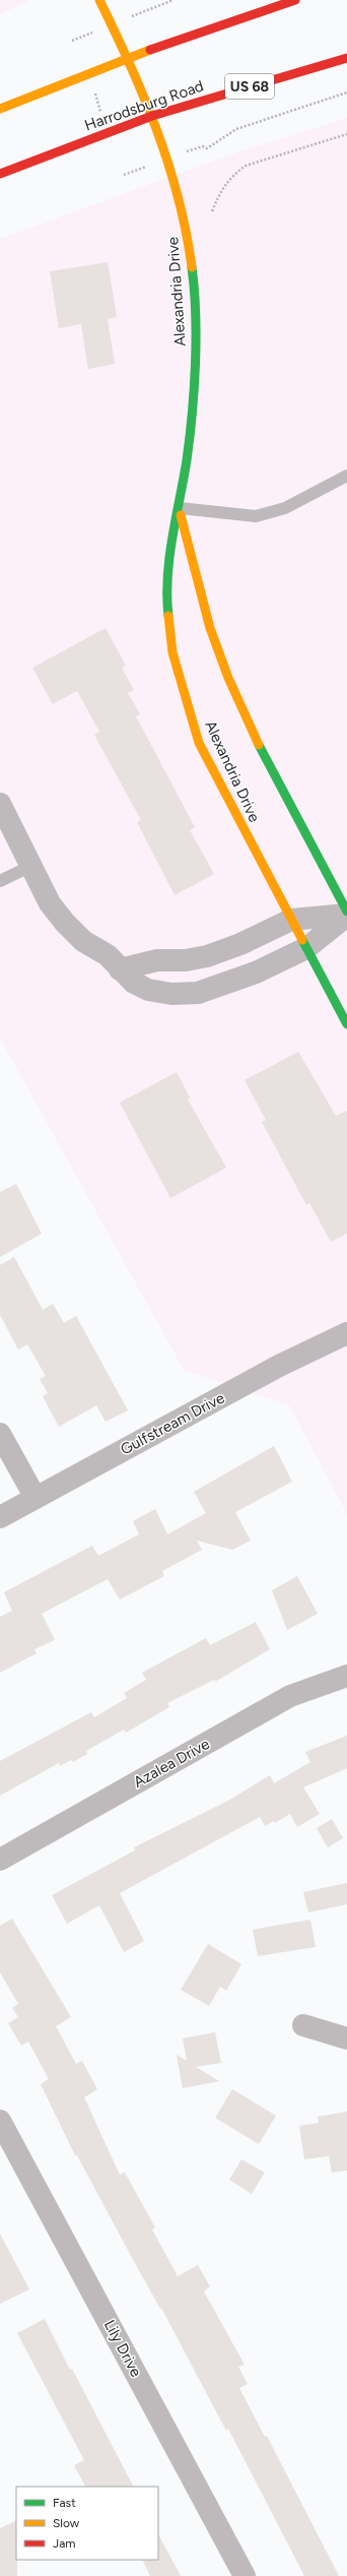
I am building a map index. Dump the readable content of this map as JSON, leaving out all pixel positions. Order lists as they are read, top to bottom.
{
  "streets": {
    "street": [
      "US 68",
      "Harrodsburg Road",
      "Alexandria Drive",
      "Gulfstream Drive",
      "Azalea Drive",
      "Lily Drive"
    ]
  },
  "crossings": [
    ["Harrodsburg Road", "Alexandria Drive"]
  ],
  "legend": ["Fast", "Slow", "Jam"]
}
